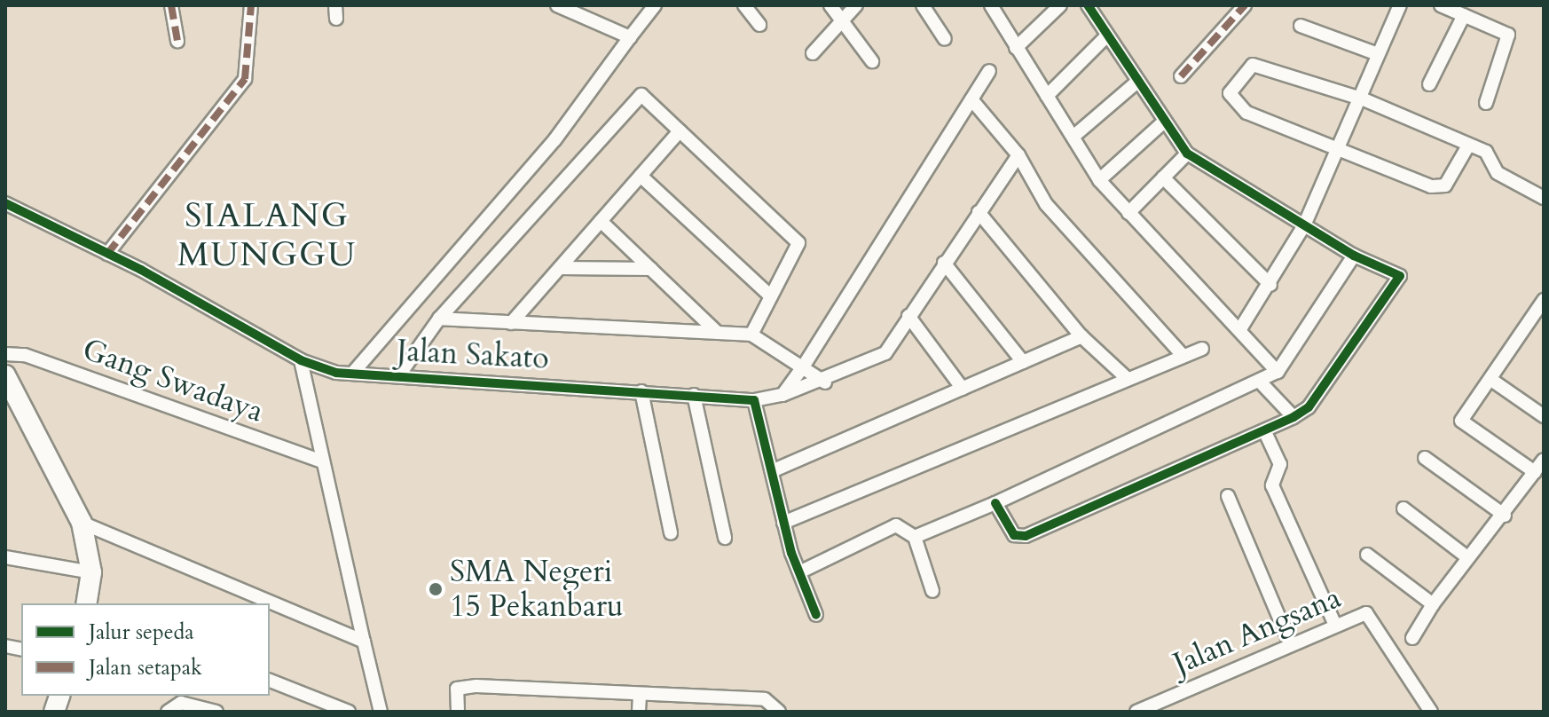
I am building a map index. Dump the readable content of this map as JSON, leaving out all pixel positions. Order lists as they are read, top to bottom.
{
  "streets": {
    "street": ["Jalan Sakato", "Gang Swadaya", "Jalan Angsana"]
  },
  "districts": ["SIALANG MUNGGU"],
  "places": ["SMA Negeri 15 Pekanbaru"],
  "legend": ["Jalur sepeda", "Jalan setapak"]
}
